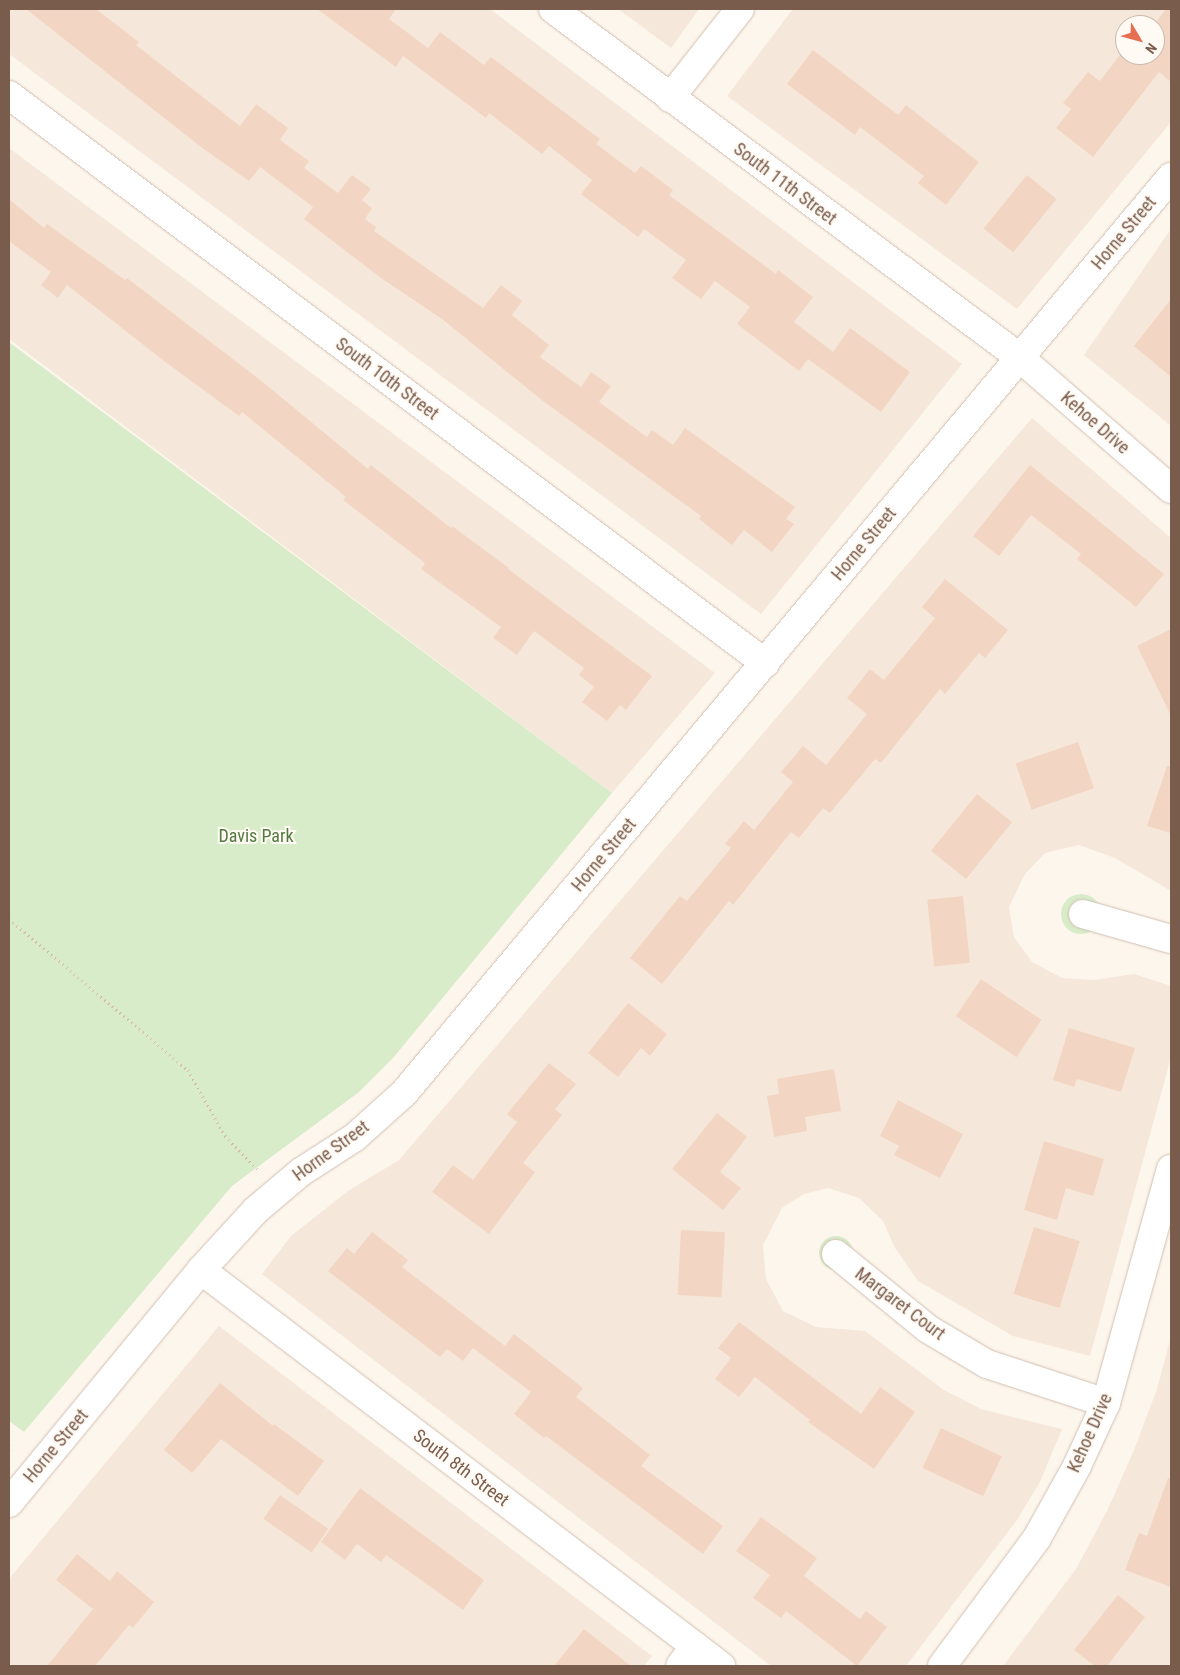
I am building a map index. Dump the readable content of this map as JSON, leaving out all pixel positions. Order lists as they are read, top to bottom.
{
  "streets": {
    "street": [
      "South 11th Street",
      "Horne Street",
      "South 10th Street",
      "Kehoe Drive",
      "Margaret Court",
      "South 8th Street"
    ]
  },
  "crossings": [
    ["South 11th Street", "Horne Street"],
    ["South 11th Street", "Kehoe Drive"],
    ["Horne Street", "South 10th Street"],
    ["Horne Street", "Kehoe Drive"],
    ["Horne Street", "South 8th Street"],
    ["Kehoe Drive", "Margaret Court"]
  ],
  "parks": ["Davis Park"],
  "north": "bottom right"
}
